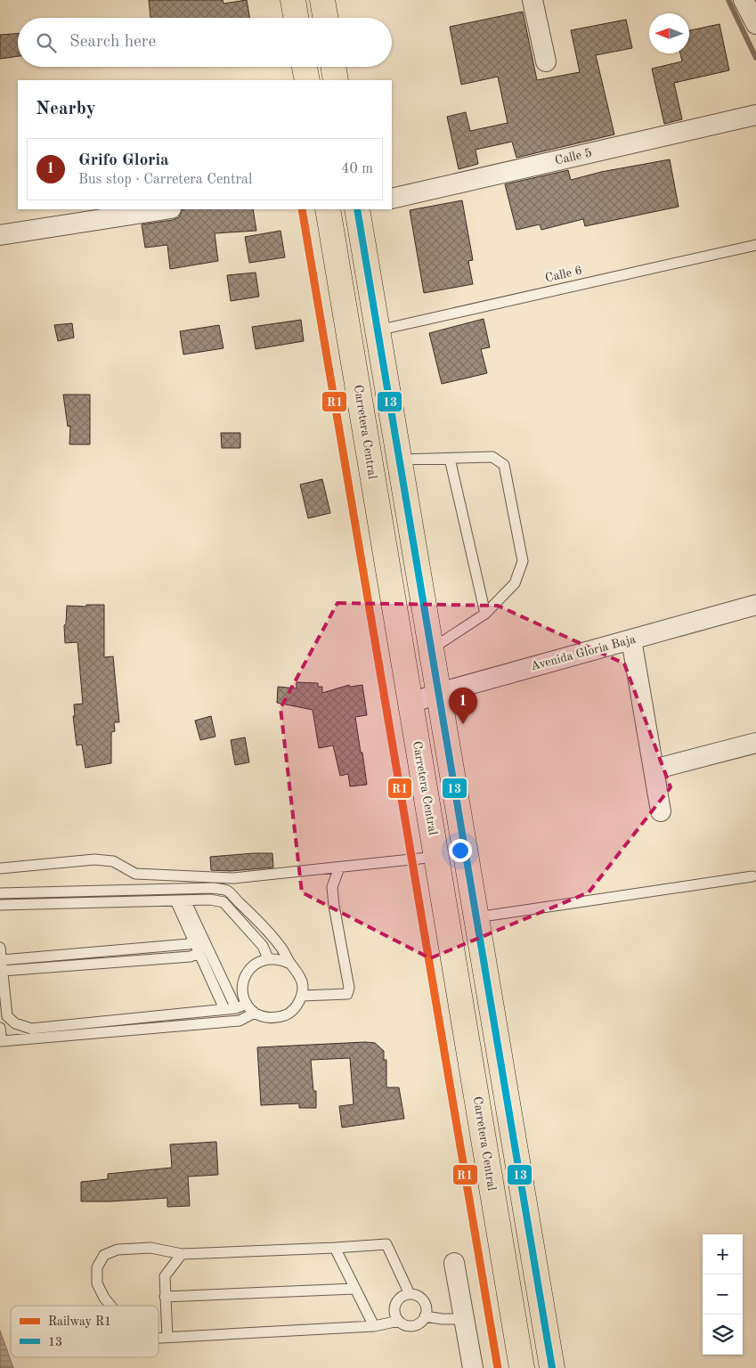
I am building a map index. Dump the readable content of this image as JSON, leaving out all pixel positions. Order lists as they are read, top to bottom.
{
  "streets": {
    "highway": ["Carretera Central"],
    "street": ["Calle 5", "Avenida Gloria Baja"],
    "lane": ["Calle 6"]
  },
  "crossings": [
    ["Carretera Central", "Avenida Gloria Baja"]
  ],
  "lines": ["rail line R1", "transit line 13"],
  "legend": ["Railway R1", "13"],
  "north": "left",
  "page": {
    "search": "Search here",
    "heading": "Nearby",
    "list": [
      {
        "mark": "1",
        "name": "Grifo Gloria",
        "note": "Bus stop · Carretera Central",
        "value": "40 m"
      }
    ],
    "pins": "1",
    "map_buttons": ["+", "−"]
  }
}
